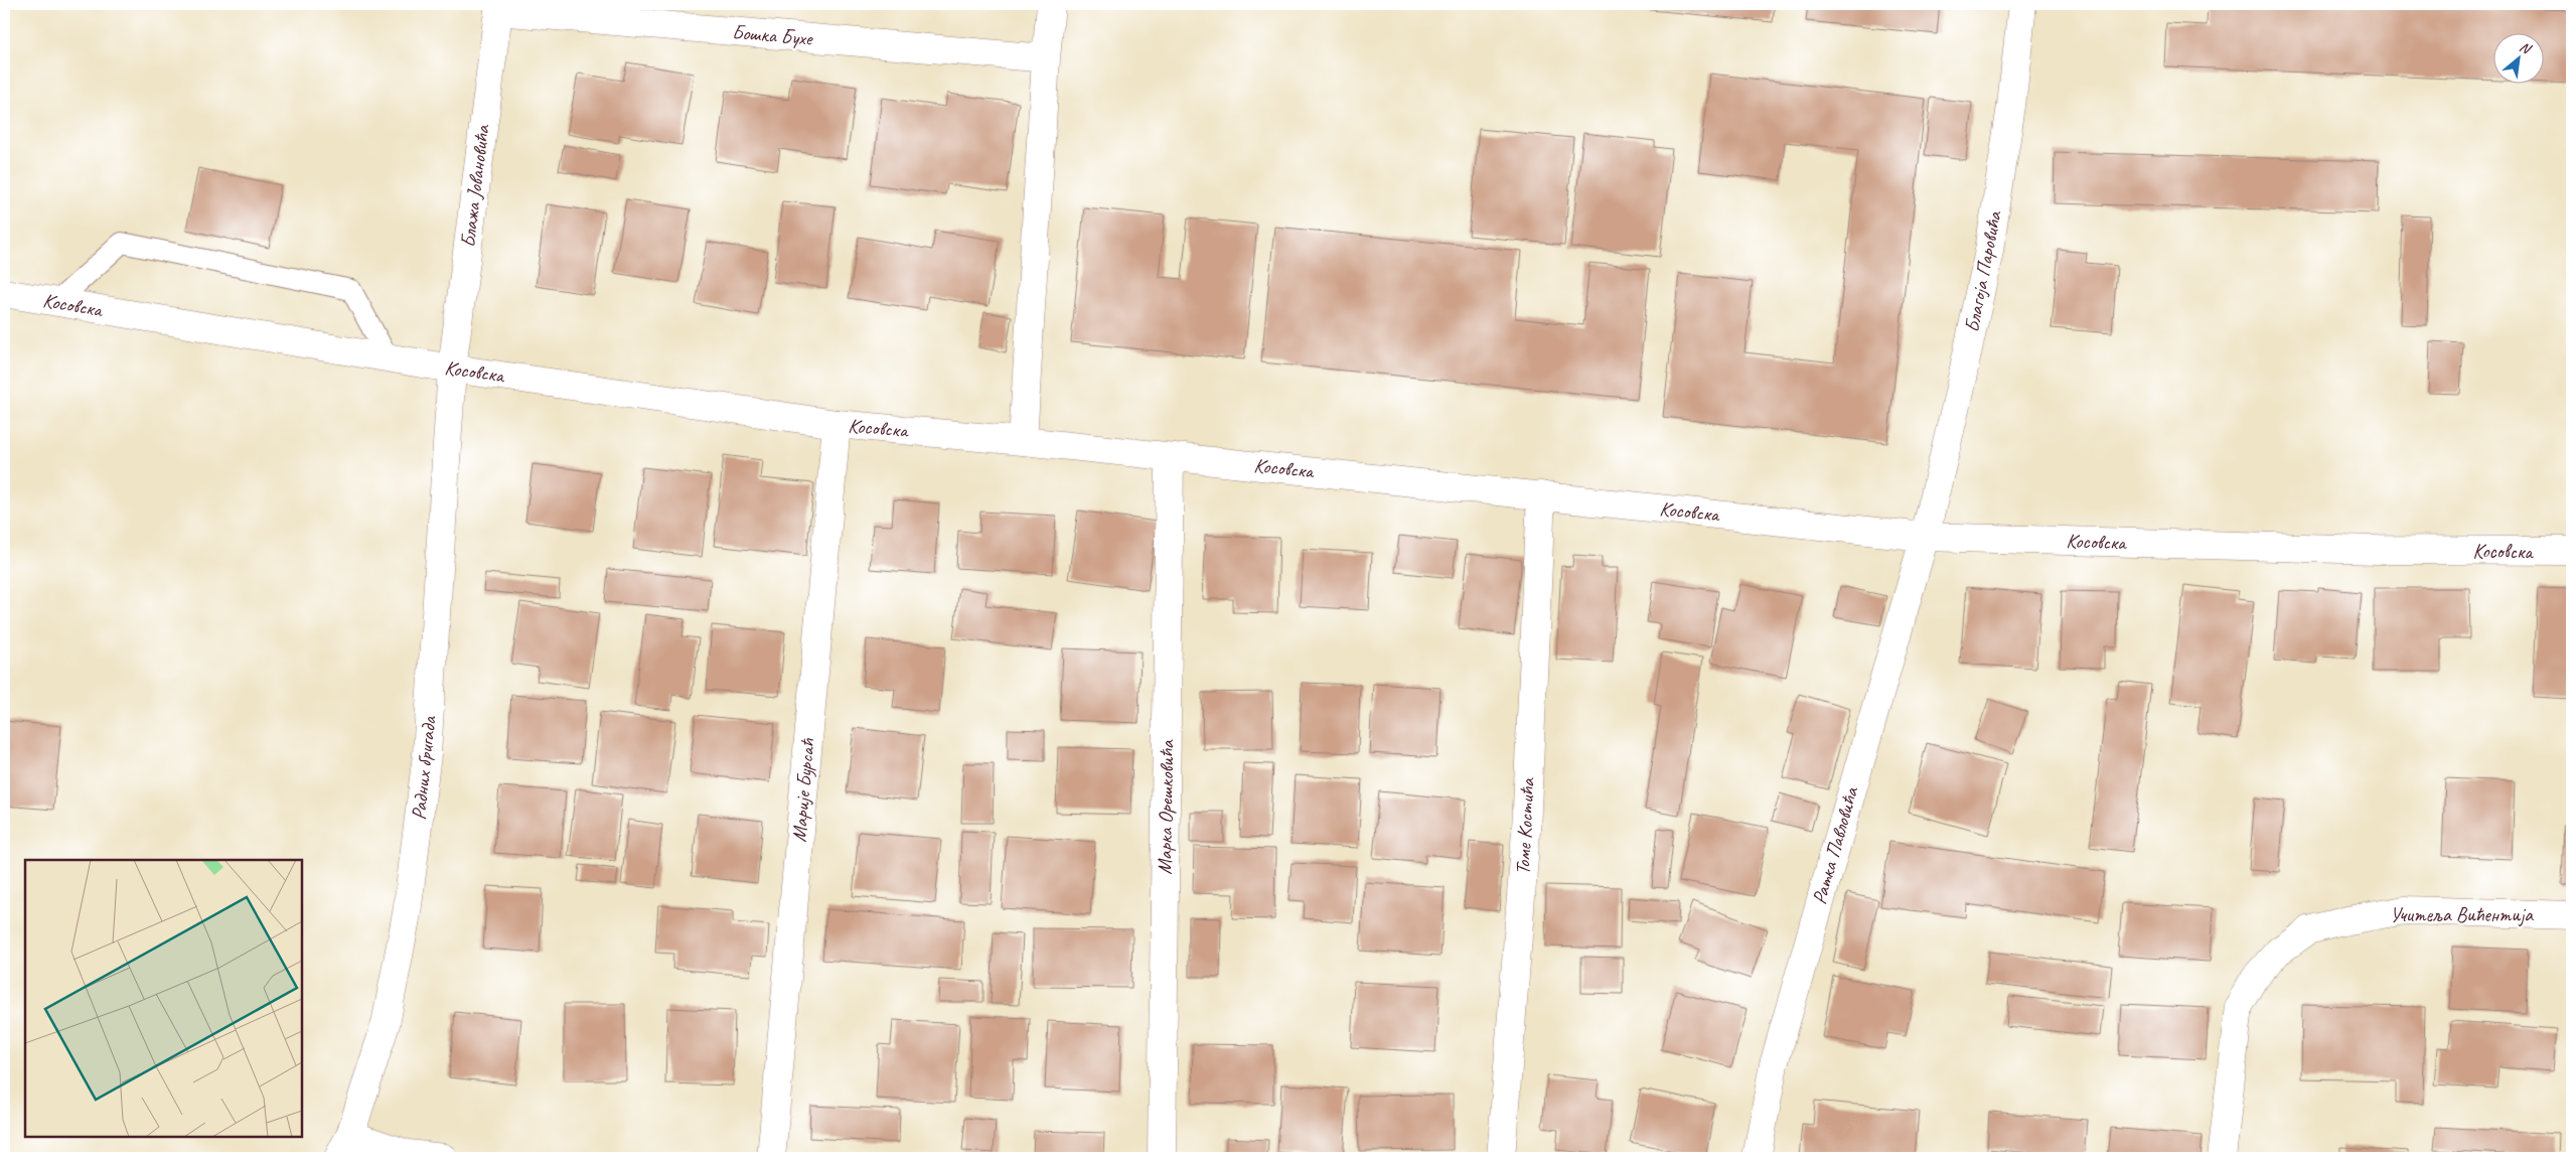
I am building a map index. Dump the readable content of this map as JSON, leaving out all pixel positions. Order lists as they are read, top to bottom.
{
  "streets": {
    "street": [
      "Бошка Бухе",
      "Блажа Јовановића",
      "Благоја Паровића",
      "Косовска",
      "Радних бригада",
      "Марије Бурсаћ",
      "Марка Орешковића",
      "Томе Костића",
      "Ратка Павловића",
      "Учитеља Вићентија"
    ]
  },
  "crossings": [
    ["Бошка Бухе", "Блажа Јовановића"],
    ["Блажа Јовановића", "Косовска"],
    ["Блажа Јовановића", "Радних бригада"],
    ["Благоја Паровића", "Косовска"],
    ["Благоја Паровића", "Ратка Павловића"],
    ["Косовска", "Радних бригада"],
    ["Косовска", "Марије Бурсаћ"],
    ["Косовска", "Марка Орешковића"],
    ["Косовска", "Томе Костића"],
    ["Косовска", "Ратка Павловића"]
  ],
  "north": "top right"
}
